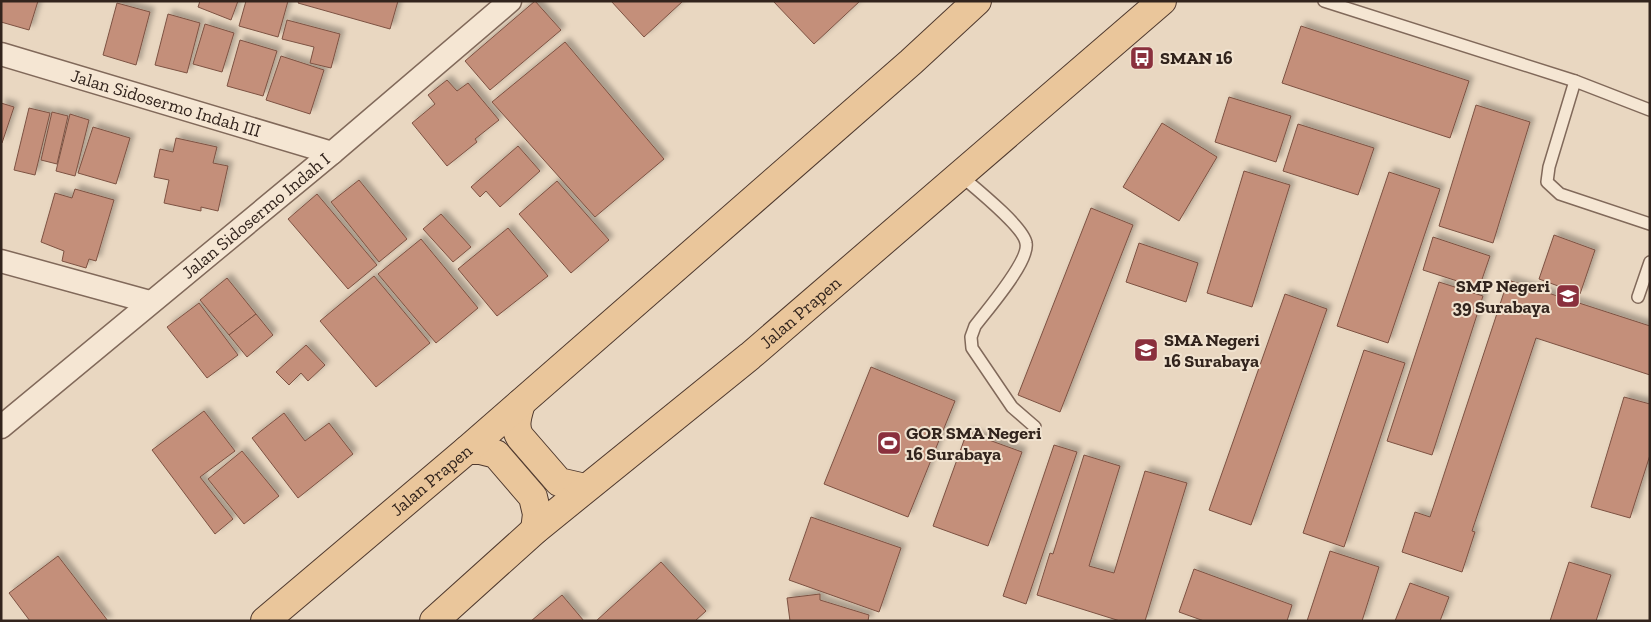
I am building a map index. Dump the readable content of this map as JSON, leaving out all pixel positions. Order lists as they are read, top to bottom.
{
  "streets": {
    "main road": ["Jalan Prapen"],
    "street": ["Jalan Sidosermo Indah III", "Jalan Sidosermo Indah I"]
  },
  "crossings": [
    ["Jalan Sidosermo Indah III", "Jalan Sidosermo Indah I"]
  ],
  "places": {
    "bus stop": ["SMAN 16"],
    "school or university": ["SMP Negeri 39 Surabaya", "SMA Negeri 16 Surabaya"],
    "sports": ["GOR SMA Negeri 16 Surabaya"]
  }
}
